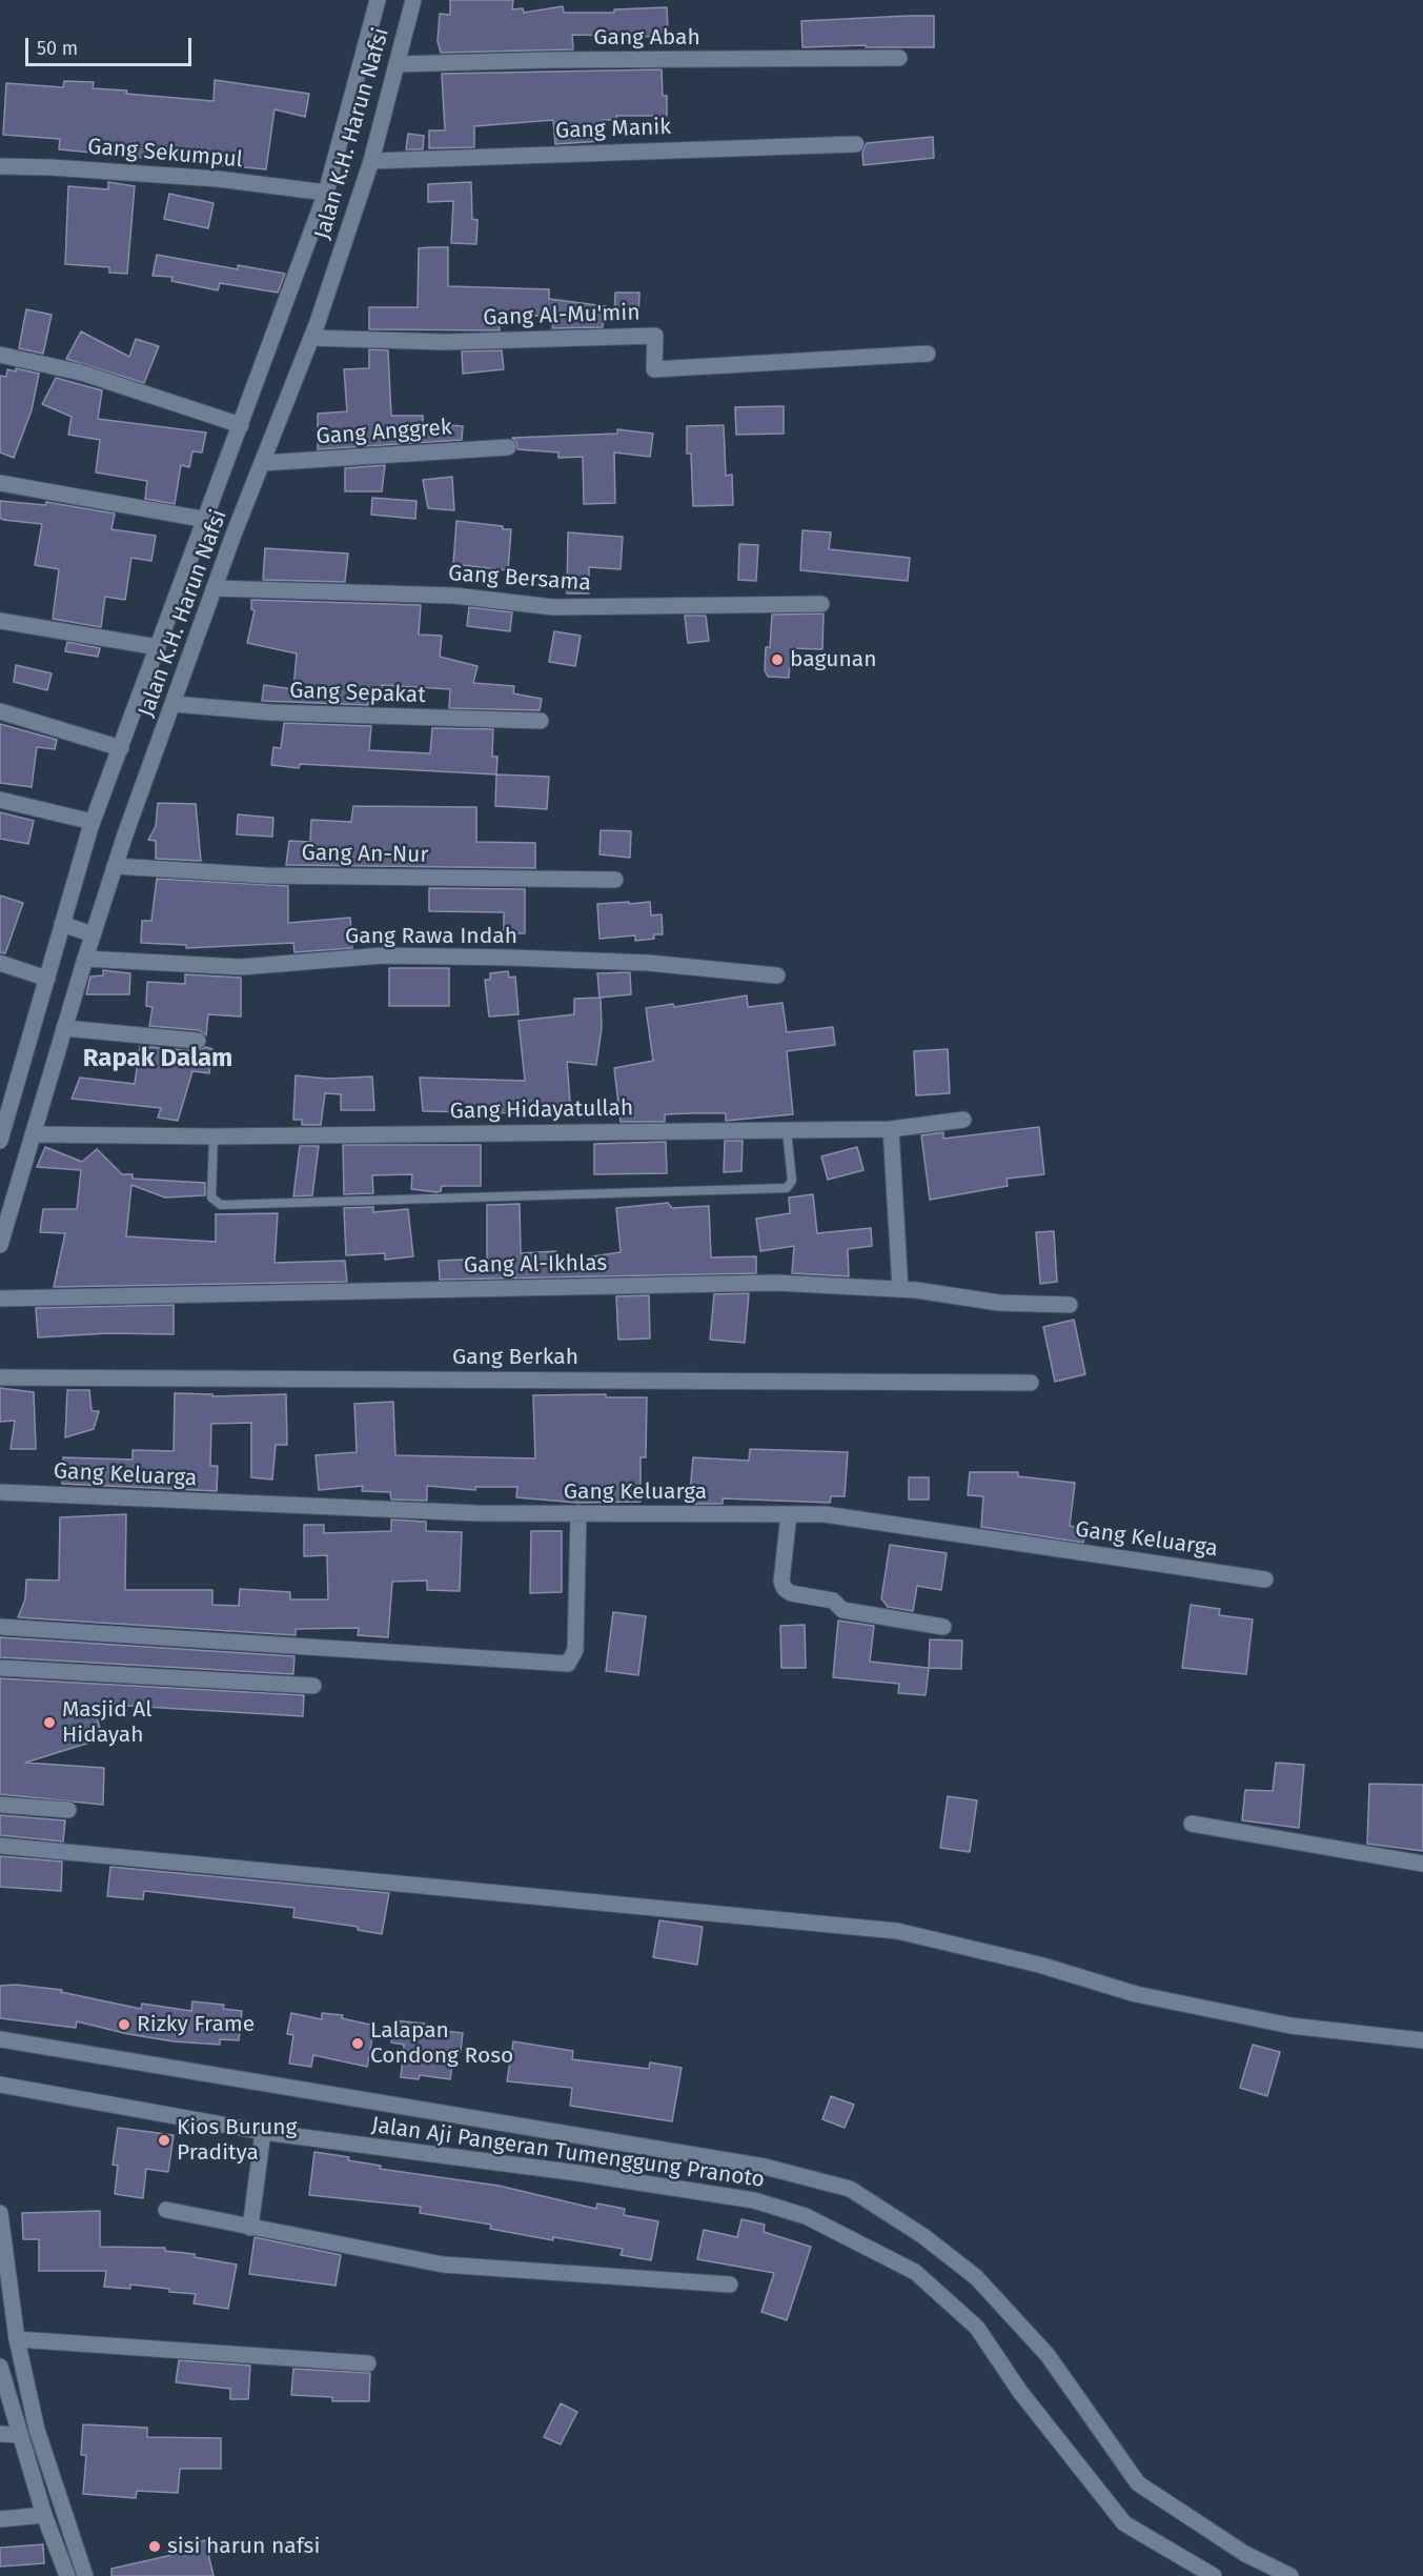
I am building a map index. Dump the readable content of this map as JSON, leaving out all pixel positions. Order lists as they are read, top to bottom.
{
  "streets": {
    "street": [
      "Gang Abah",
      "Gang Manik",
      "Jalan K.H. Harun Nafsi",
      "Gang Sekumpul",
      "Gang Al-Mu'min",
      "Gang Anggrek",
      "Gang Bersama",
      "Gang Sepakat",
      "Gang An-Nur",
      "Gang Rawa Indah",
      "Gang Hidayatullah",
      "Gang Al-Ikhlas",
      "Gang Berkah",
      "Gang Keluarga",
      "Jalan Aji Pangeran Tumenggung Pranoto"
    ]
  },
  "crossings": [
    ["Gang Abah", "Jalan K.H. Harun Nafsi"],
    ["Gang Manik", "Jalan K.H. Harun Nafsi"],
    ["Jalan K.H. Harun Nafsi", "Gang Sekumpul"],
    ["Jalan K.H. Harun Nafsi", "Gang Al-Mu'min"],
    ["Jalan K.H. Harun Nafsi", "Gang Anggrek"],
    ["Jalan K.H. Harun Nafsi", "Gang Bersama"],
    ["Jalan K.H. Harun Nafsi", "Gang Sepakat"],
    ["Jalan K.H. Harun Nafsi", "Gang An-Nur"],
    ["Jalan K.H. Harun Nafsi", "Gang Rawa Indah"],
    ["Jalan K.H. Harun Nafsi", "Gang Hidayatullah"]
  ],
  "districts": ["Rapak Dalam"],
  "places": [
    "bagunan",
    "Masjid Al Hidayah",
    "Rizky Frame",
    "Lalapan Condong Roso",
    "Kios Burung Praditya",
    "sisi harun nafsi"
  ],
  "scale_bar": "50 m"
}
